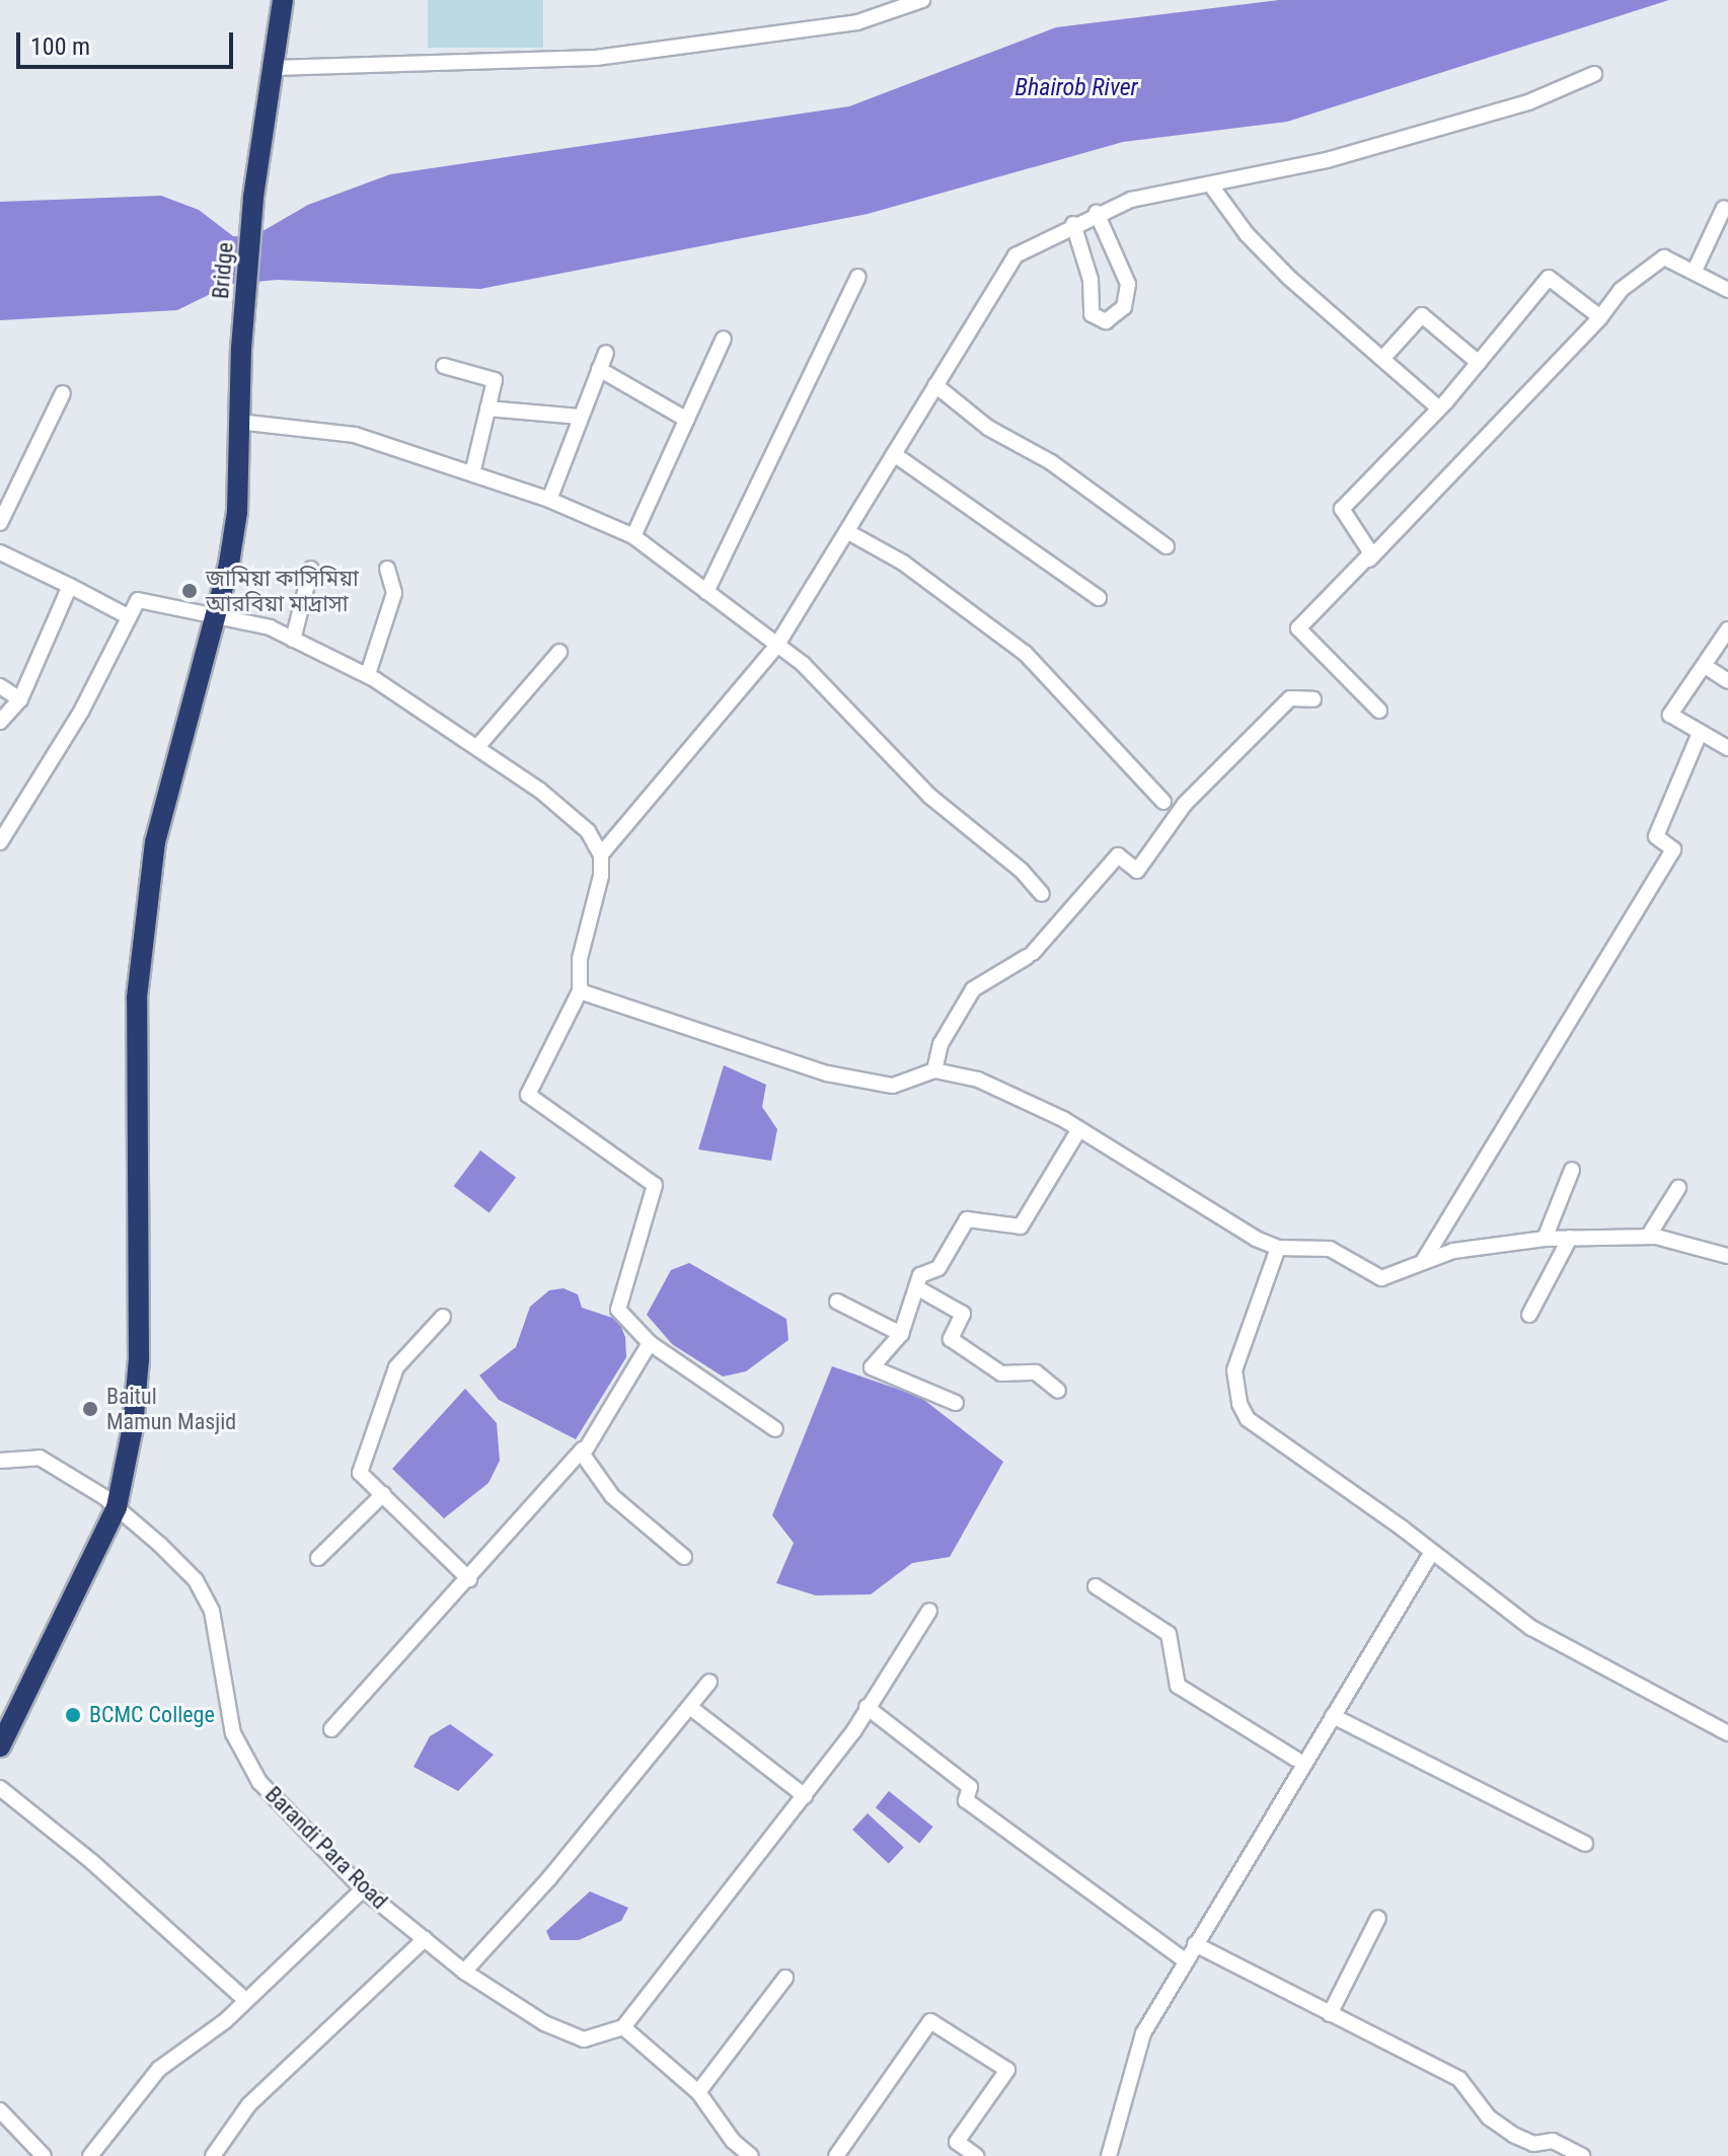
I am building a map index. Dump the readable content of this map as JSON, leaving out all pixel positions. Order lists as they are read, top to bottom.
{
  "streets": {
    "highway": ["Bridge"],
    "street": ["Barandi Para Road"]
  },
  "crossings": [
    ["Bridge", "Barandi Para Road"]
  ],
  "water": ["Bhairob River"],
  "places": ["জামিয়া কাসিমিয়া আরবিয়া মাদ্রাসা", "Baitul Mamun Masjid", "BCMC College"],
  "scale_bar": "100 m"
}
